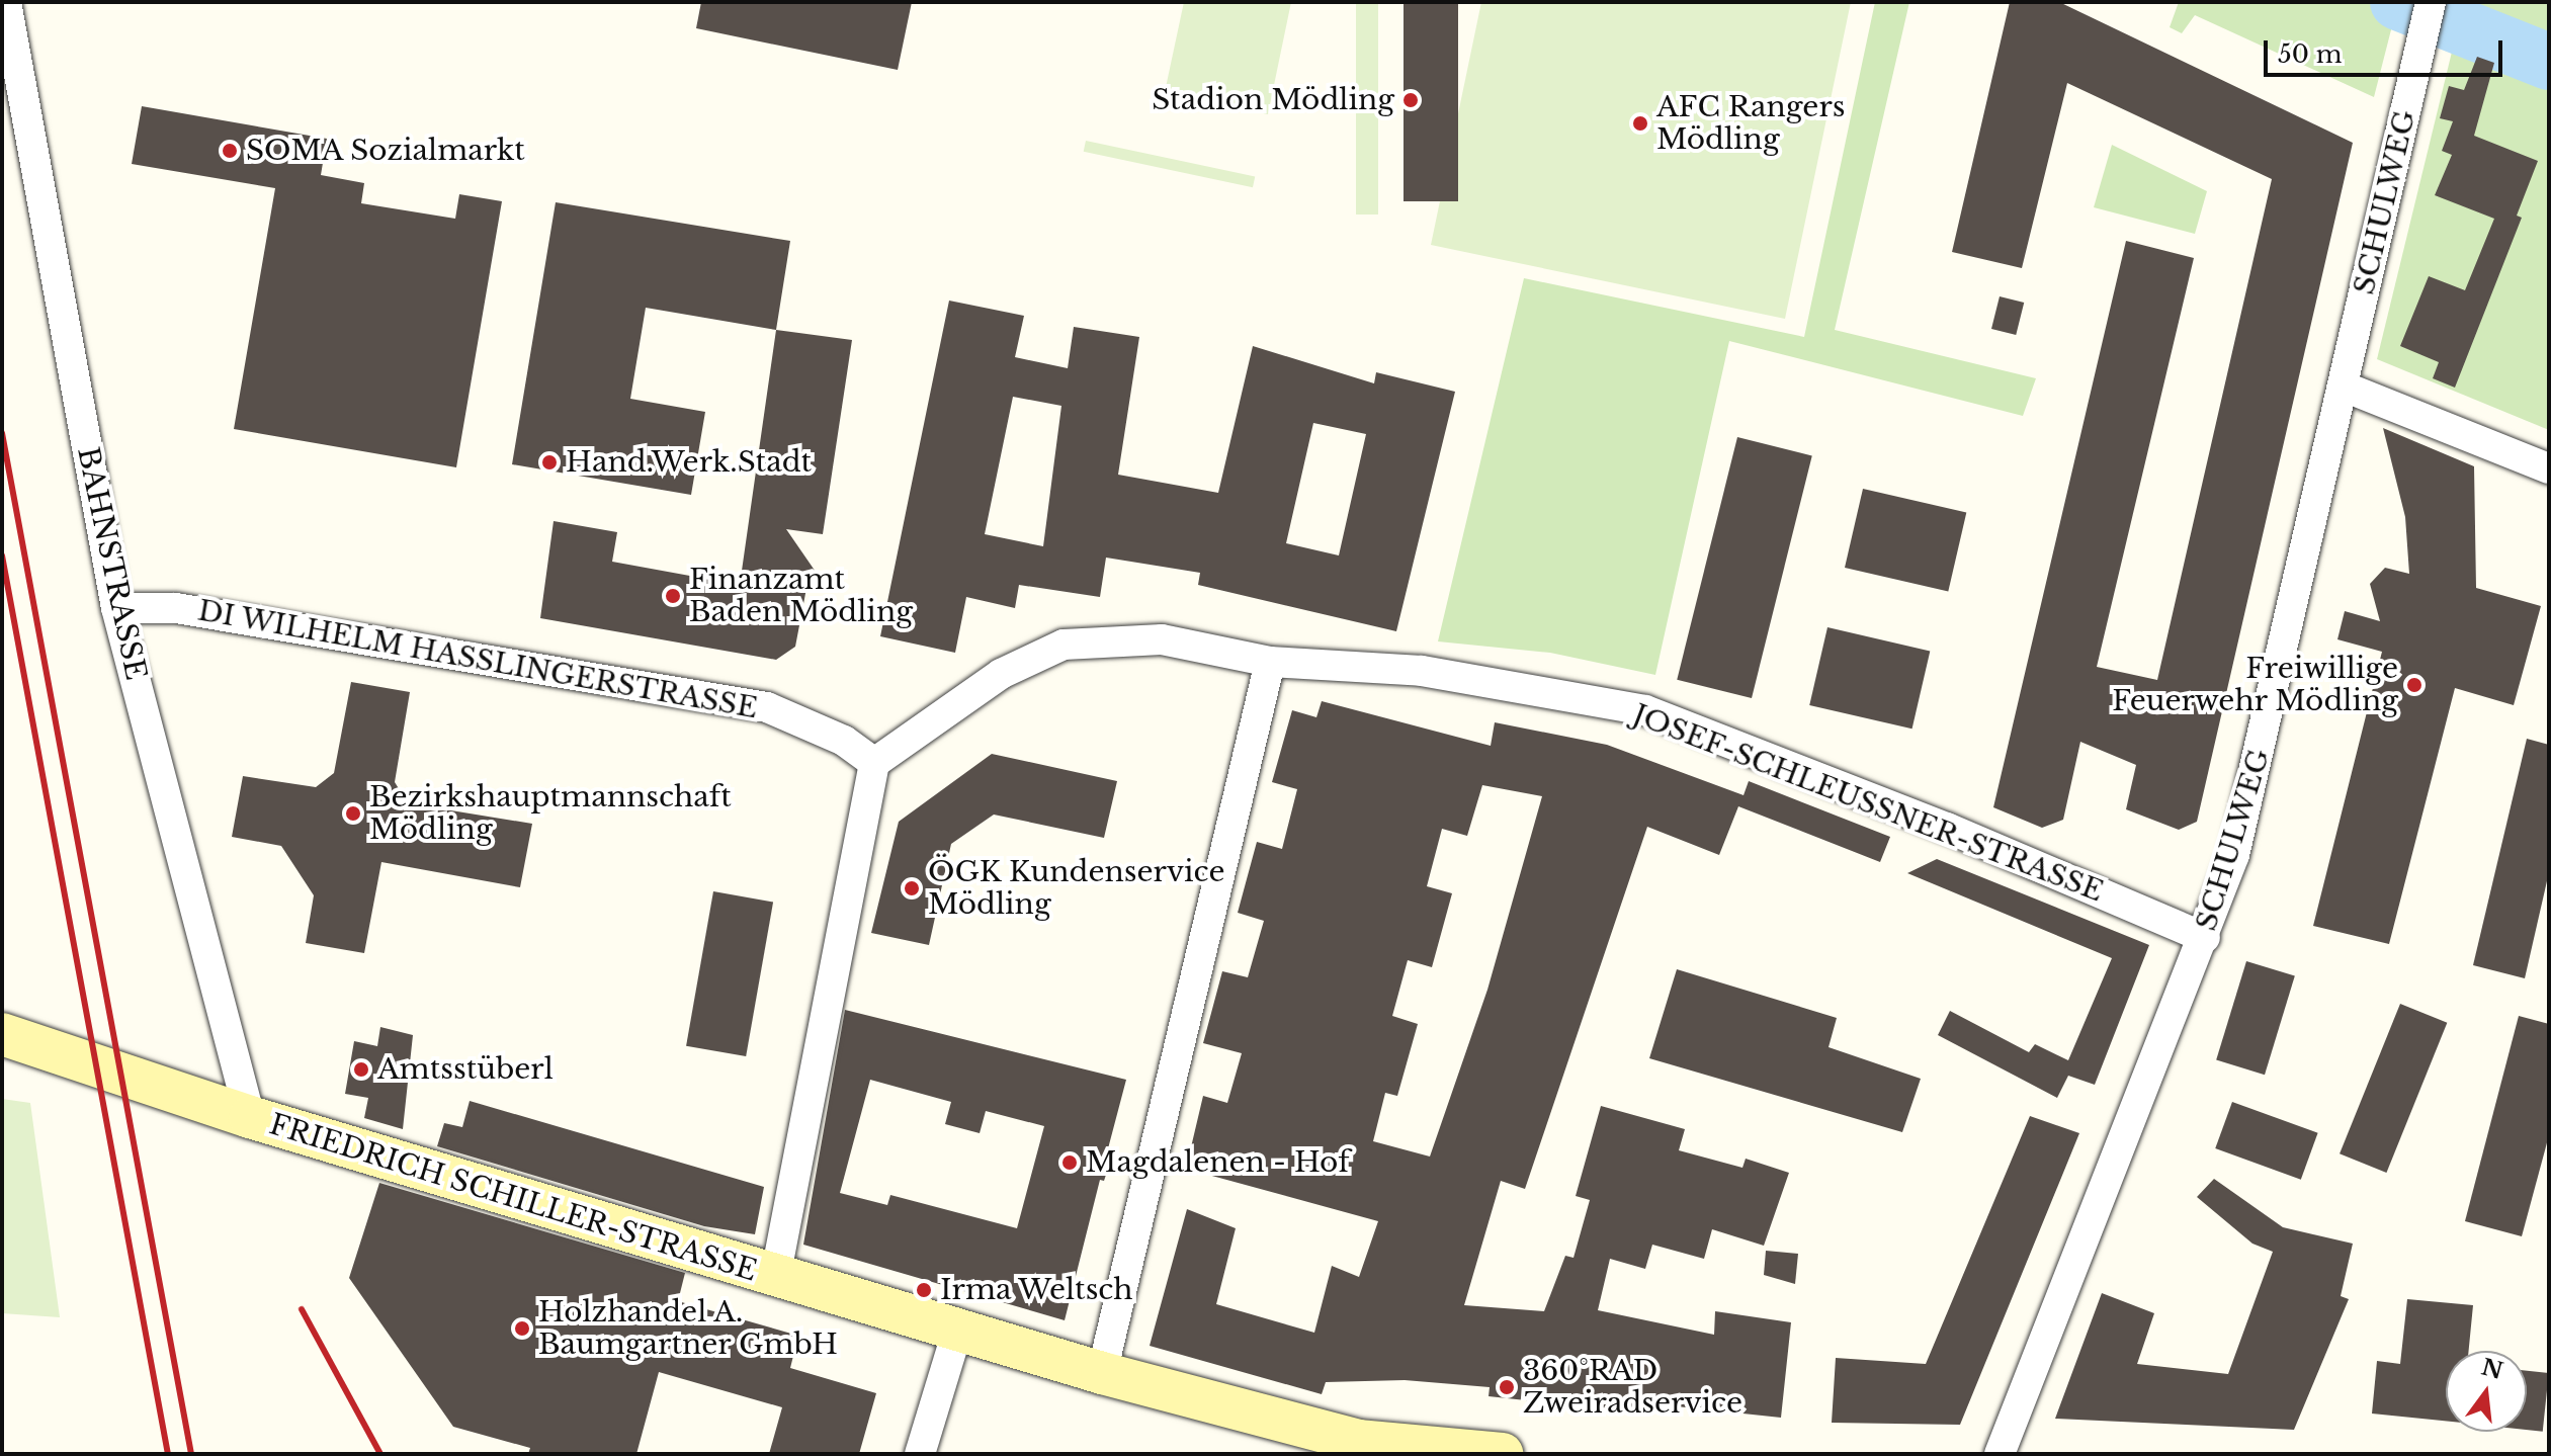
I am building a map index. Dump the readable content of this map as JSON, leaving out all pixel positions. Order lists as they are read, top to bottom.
{
  "streets": {
    "street": [
      "SCHULWEG",
      "BAHNSTRASSE",
      "DI WILHELM HASSLINGERSTRASSE",
      "JOSEF-SCHLEUSSNER-STRASSE",
      "FRIEDRICH SCHILLER-STRASSE"
    ]
  },
  "crossings": [
    ["SCHULWEG", "JOSEF-SCHLEUSSNER-STRASSE"],
    ["BAHNSTRASSE", "DI WILHELM HASSLINGERSTRASSE"],
    ["BAHNSTRASSE", "FRIEDRICH SCHILLER-STRASSE"],
    ["DI WILHELM HASSLINGERSTRASSE", "JOSEF-SCHLEUSSNER-STRASSE"]
  ],
  "places": [
    "Stadion Mödling",
    "AFC Rangers Mödling",
    "SOMA Sozialmarkt",
    "Hand.Werk.Stadt",
    "Finanzamt Baden Mödling",
    "Freiwillige Feuerwehr Mödling",
    "Bezirkshauptmannschaft Mödling",
    "ÖGK Kundenservice Mödling",
    "Amtsstüberl",
    "Magdalenen - Hof",
    "Irma Weltsch",
    "Holzhandel A. Baumgartner GmbH",
    "360°RAD Zweiradservice"
  ],
  "scale_bar": "50 m",
  "north": "top"
}
